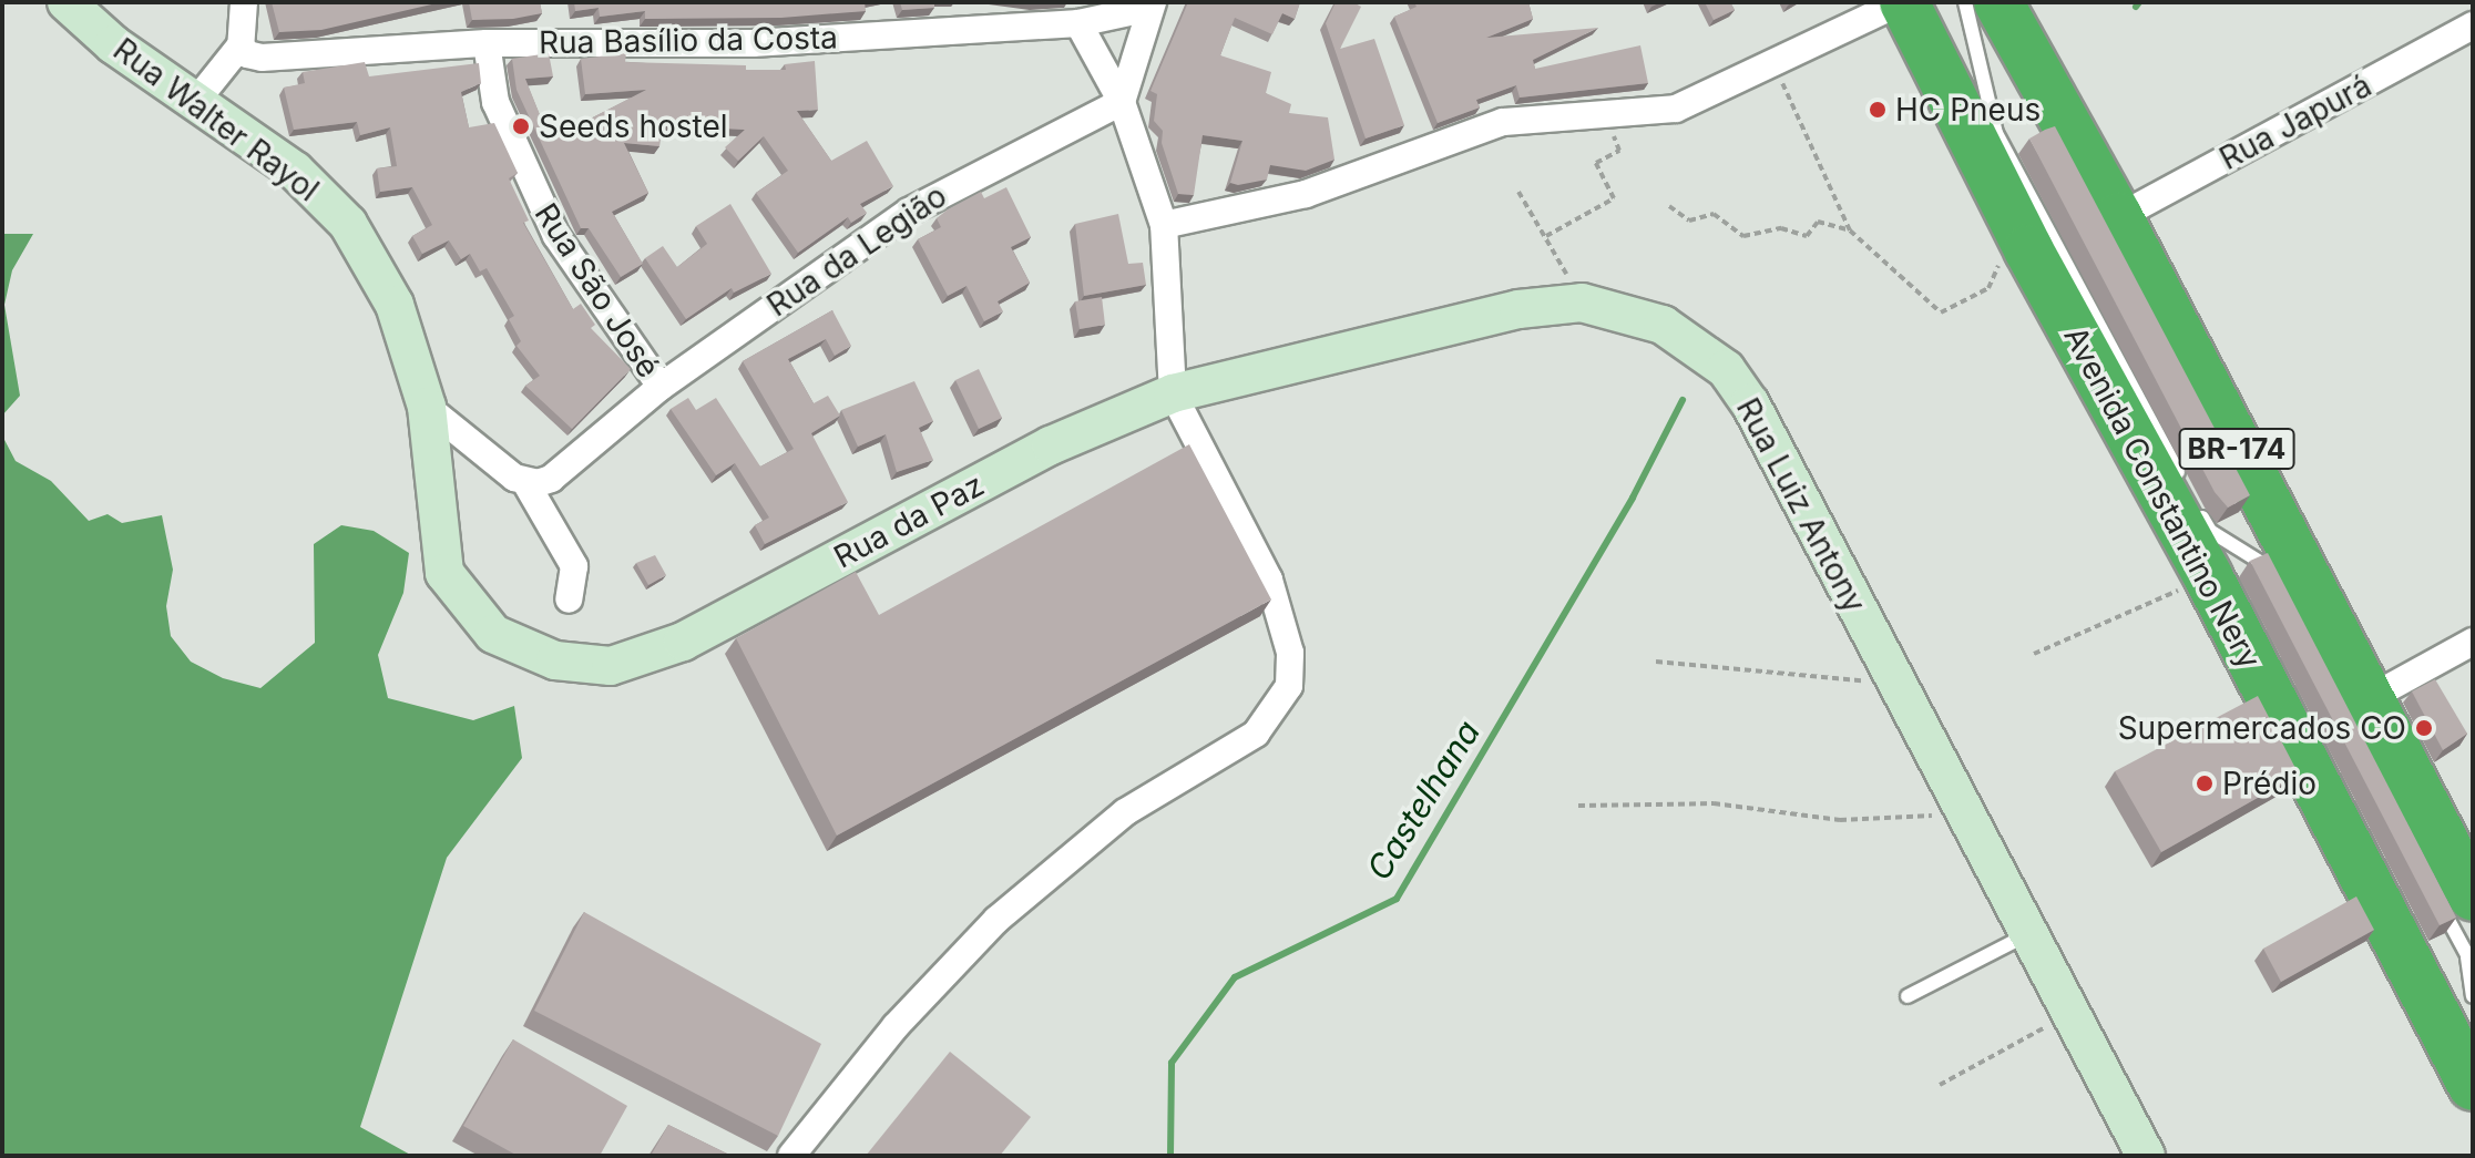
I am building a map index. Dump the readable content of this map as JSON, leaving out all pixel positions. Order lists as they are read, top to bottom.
{
  "streets": {
    "highway": ["BR-174", "Avenida Constantino Nery"],
    "street": [
      "Rua Basílio da Costa",
      "Rua Walter Rayol",
      "Rua Japurá",
      "Rua da Legião",
      "Rua São José",
      "Rua Luiz Antony",
      "Rua da Paz"
    ]
  },
  "crossings": [
    ["Rua Basílio da Costa", "Rua São José"],
    ["Rua Walter Rayol", "Rua da Paz"],
    ["Rua Japurá", "BR-174"],
    ["Rua da Legião", "Rua São José"],
    ["Rua Luiz Antony", "Rua da Paz"]
  ],
  "water": ["Castelhana"],
  "places": [
    "HC Pneus",
    "Seeds hostel",
    "Supermercados CO",
    "Prédio"
  ]
}
